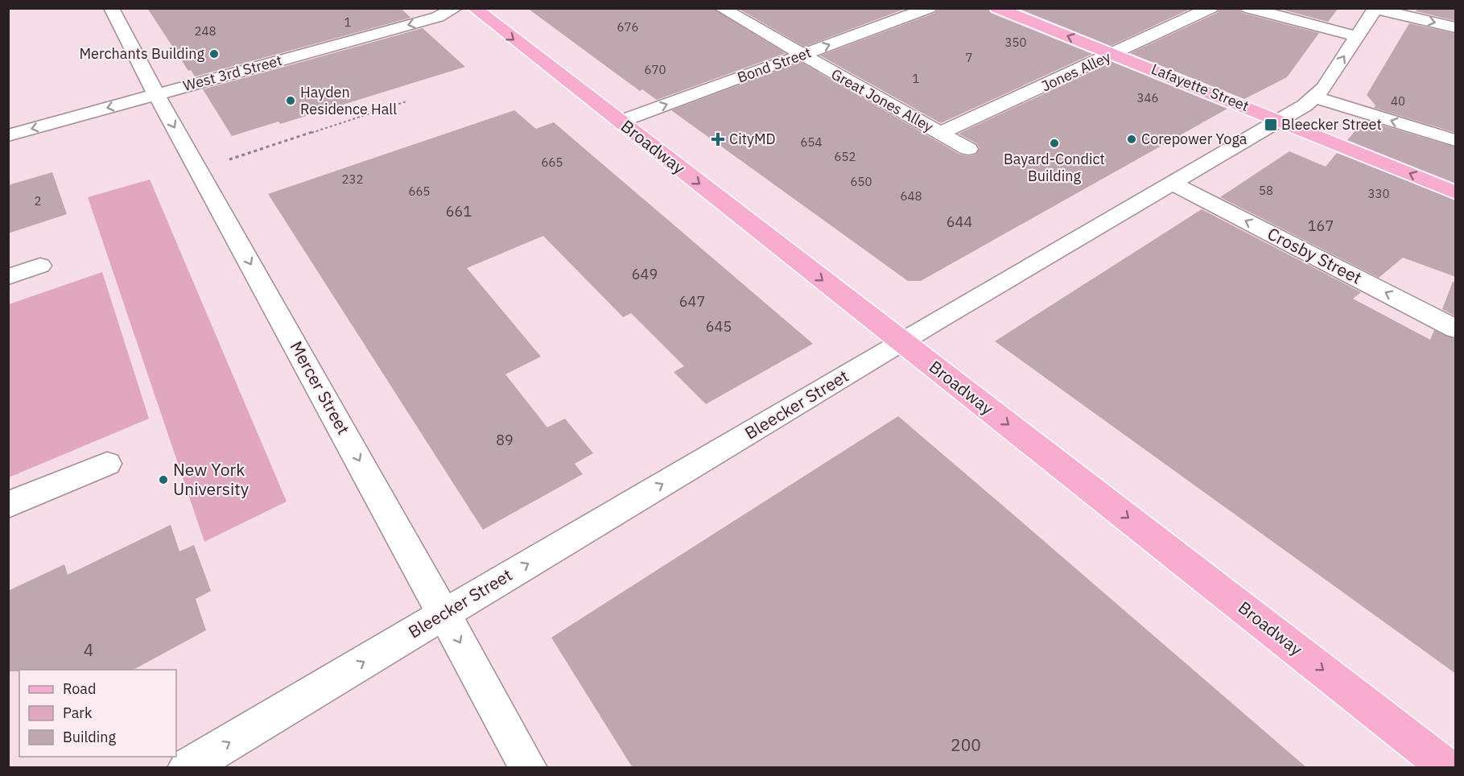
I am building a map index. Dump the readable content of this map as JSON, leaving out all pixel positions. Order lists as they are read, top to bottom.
{
  "streets": {
    "main road": ["Lafayette Street", "Broadway"],
    "street": [
      "Bond Street",
      "Jones Alley",
      "West 3rd Street",
      "Great Jones Alley",
      "Crosby Street",
      "Mercer Street",
      "Bleecker Street"
    ]
  },
  "crossings": [
    ["Bond Street", "Great Jones Alley"],
    ["Bond Street", "Broadway"],
    ["Jones Alley", "Lafayette Street"],
    ["Jones Alley", "Great Jones Alley"],
    ["West 3rd Street", "Mercer Street"],
    ["Lafayette Street", "Bleecker Street"],
    ["Broadway", "Bleecker Street"],
    ["Crosby Street", "Bleecker Street"],
    ["Mercer Street", "Bleecker Street"]
  ],
  "one_way": [
    "Bond Street",
    "West 3rd Street",
    "Lafayette Street",
    "Broadway",
    "Mercer Street",
    "Bleecker Street"
  ],
  "places": {
    "other": [
      "Merchants Building",
      "Hayden Residence Hall",
      "Corepower Yoga",
      "Bayard-Condict Building",
      "New York University"
    ],
    "transit": ["Bleecker Street"],
    "health": ["CityMD"]
  },
  "house_numbers": [
    "1",
    "676",
    "248",
    "350",
    "7",
    "670",
    "1",
    "346",
    "40",
    "654",
    "652",
    "665",
    "232",
    "650",
    "58",
    "665",
    "330",
    "648",
    "2",
    "661",
    "644",
    "167",
    "649",
    "647",
    "645",
    "89",
    "4",
    "200"
  ],
  "legend": ["Road", "Park", "Building"]
}
